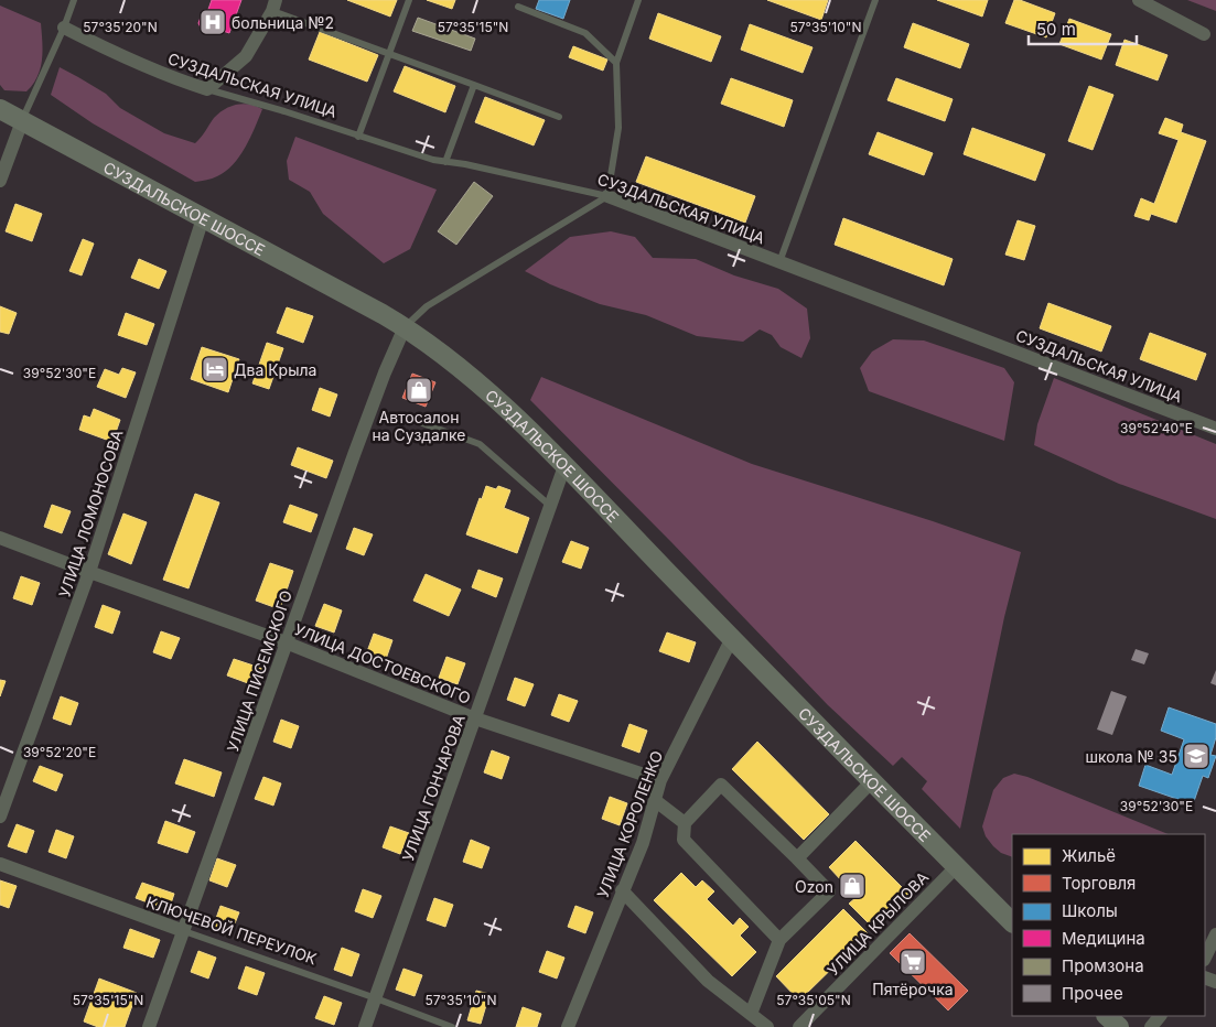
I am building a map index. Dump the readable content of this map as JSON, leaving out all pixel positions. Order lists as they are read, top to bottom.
{
  "streets": {
    "main road": ["СУЗДАЛЬСКОЕ ШОССЕ"],
    "street": [
      "СУЗДАЛЬСКАЯ УЛИЦА",
      "УЛИЦА ЛОМОНОСОВА",
      "УЛИЦА ДОСТОЕВСКОГО",
      "УЛИЦА ПИСЕМСКОГО",
      "УЛИЦА ГОНЧАРОВА",
      "УЛИЦА КОРОЛЕНКО",
      "УЛИЦА КРЫЛОВА",
      "КЛЮЧЕВОЙ ПЕРЕУЛОК"
    ]
  },
  "crossings": [
    ["СУЗДАЛЬСКОЕ ШОССЕ", "УЛИЦА ЛОМОНОСОВА"],
    ["СУЗДАЛЬСКОЕ ШОССЕ", "УЛИЦА ПИСЕМСКОГО"],
    ["СУЗДАЛЬСКОЕ ШОССЕ", "УЛИЦА ГОНЧАРОВА"],
    ["СУЗДАЛЬСКОЕ ШОССЕ", "УЛИЦА КОРОЛЕНКО"],
    ["СУЗДАЛЬСКОЕ ШОССЕ", "УЛИЦА КРЫЛОВА"],
    ["УЛИЦА ЛОМОНОСОВА", "УЛИЦА ДОСТОЕВСКОГО"],
    ["УЛИЦА ДОСТОЕВСКОГО", "УЛИЦА ПИСЕМСКОГО"],
    ["УЛИЦА ДОСТОЕВСКОГО", "УЛИЦА ГОНЧАРОВА"],
    ["УЛИЦА ДОСТОЕВСКОГО", "УЛИЦА КОРОЛЕНКО"],
    ["УЛИЦА ПИСЕМСКОГО", "КЛЮЧЕВОЙ ПЕРЕУЛОК"],
    ["УЛИЦА ГОНЧАРОВА", "КЛЮЧЕВОЙ ПЕРЕУЛОК"]
  ],
  "places": {
    "hospital": ["больница №2"],
    "hotel": ["Два Крыла"],
    "shop": ["Автосалон на Суздалке", "Ozon"],
    "school or university": ["школа № 35"],
    "supermarket": ["Пятёрочка"]
  },
  "legend": [
    "Жильё",
    "Торговля",
    "Школы",
    "Медицина",
    "Промзона",
    "Прочее"
  ],
  "scale_bar": "50 m",
  "coordinates": [
    "57°35'20\"N",
    "57°35'15\"N",
    "57°35'10\"N",
    "39°52'30\"E",
    "39°52'40\"E",
    "39°52'20\"E",
    "57°35'05\"N"
  ]
}
